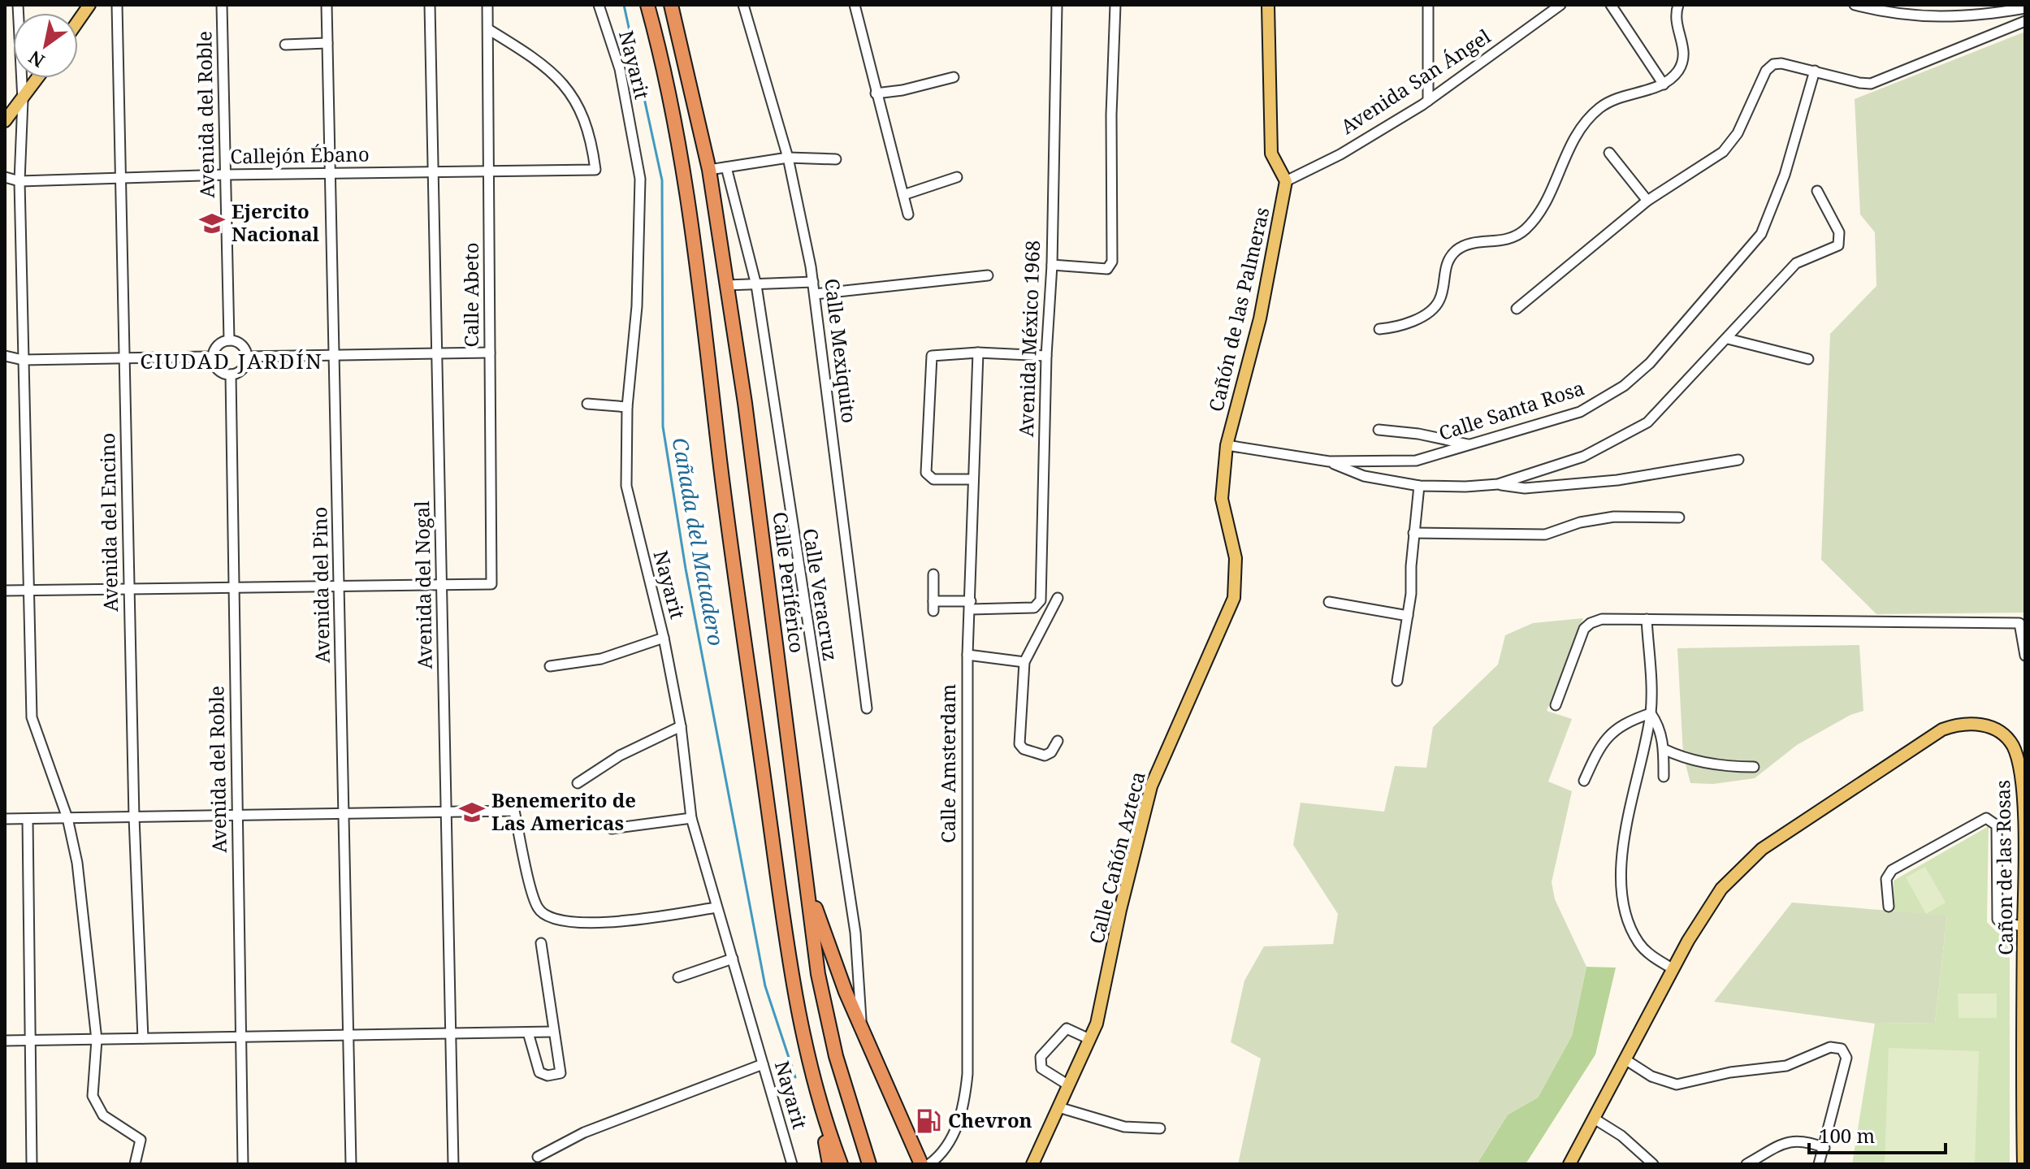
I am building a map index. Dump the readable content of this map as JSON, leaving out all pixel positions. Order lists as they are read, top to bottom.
{
  "streets": {
    "highway": ["Calle Periférico"],
    "main road": ["Cañón de las Palmeras", "Calle Cañón Azteca", "Cañon de las Rosas"],
    "street": [
      "Nayarit",
      "Avenida San Ángel",
      "Avenida del Roble",
      "Callejón Ébano",
      "Calle Abeto",
      "Avenida México 1968",
      "Calle Mexiquito",
      "Calle Santa Rosa",
      "Avenida del Encino",
      "Avenida del Pino",
      "Avenida del Nogal",
      "Calle Veracruz",
      "Calle Amsterdam"
    ]
  },
  "crossings": [
    ["Avenida San Ángel", "Cañón de las Palmeras"],
    ["Avenida del Roble", "Callejón Ébano"],
    ["Callejón Ébano", "Calle Abeto"],
    ["Callejón Ébano", "Avenida del Encino"],
    ["Callejón Ébano", "Avenida del Pino"],
    ["Callejón Ébano", "Avenida del Nogal"],
    ["Calle Abeto", "Avenida del Nogal"],
    ["Cañón de las Palmeras", "Calle Santa Rosa"],
    ["Cañón de las Palmeras", "Calle Cañón Azteca"],
    ["Avenida México 1968", "Calle Amsterdam"],
    ["Calle Santa Rosa", "Calle Cañón Azteca"]
  ],
  "districts": ["CIUDAD JARDÍN"],
  "water": ["Cañada del Matadero"],
  "places": {
    "school or university": ["Ejercito Nacional", "Benemerito de Las Americas"],
    "fuel station": ["Chevron"]
  },
  "scale_bar": "100 m",
  "north": "bottom left"
}
